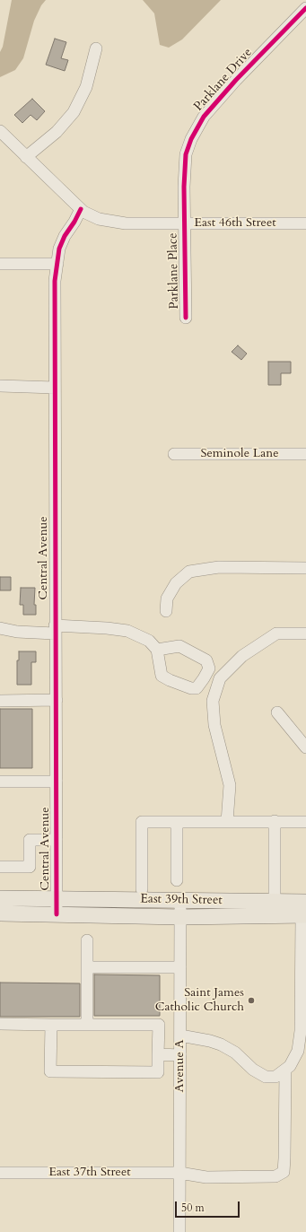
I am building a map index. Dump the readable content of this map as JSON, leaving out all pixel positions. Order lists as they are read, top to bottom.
{
  "streets": {
    "main road": ["East 39th Street"],
    "street": [
      "Parklane Drive",
      "East 46th Street",
      "Parklane Place",
      "Seminole Lane",
      "Central Avenue",
      "Avenue A",
      "East 37th Street"
    ]
  },
  "crossings": [
    ["Parklane Drive", "East 46th Street"],
    ["Parklane Drive", "Parklane Place"],
    ["East 46th Street", "Parklane Place"],
    ["East 46th Street", "Central Avenue"],
    ["Central Avenue", "East 39th Street"],
    ["East 39th Street", "Avenue A"],
    ["Avenue A", "East 37th Street"]
  ],
  "places": ["Saint James Catholic Church"],
  "scale_bar": "50 m"
}
